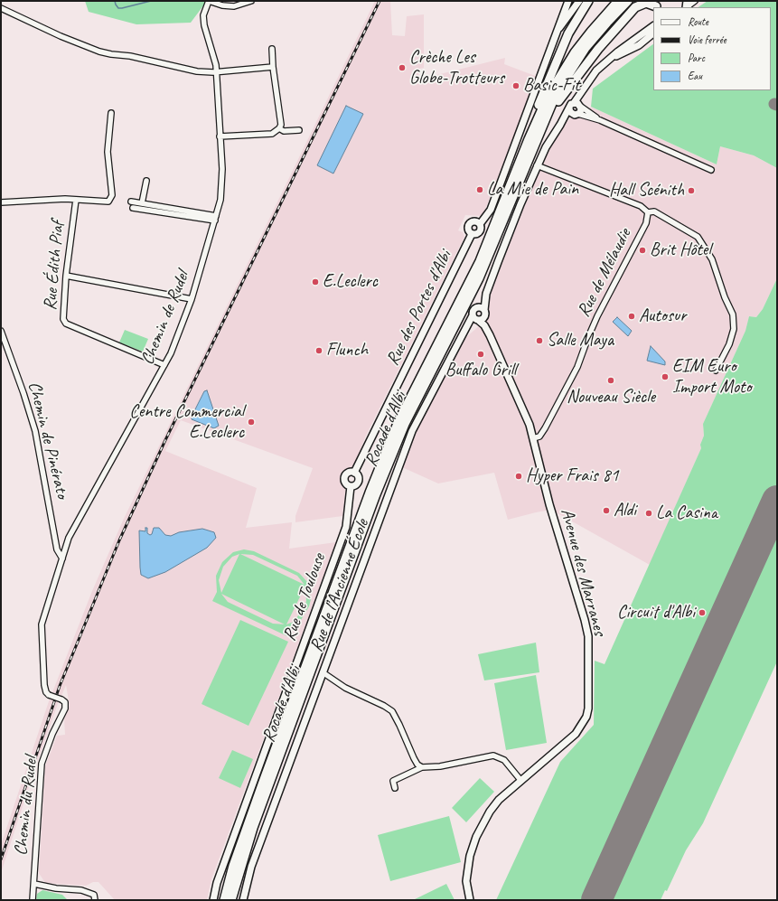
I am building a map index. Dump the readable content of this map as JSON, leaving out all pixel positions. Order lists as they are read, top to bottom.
{
  "streets": {
    "highway": ["Rocade d'Albi"],
    "street": [
      "Rue Édith Piaf",
      "Rue de Mélaudie",
      "Rue des Portes d'Albi",
      "Chemin de Rudel",
      "Chemin de Pinérato",
      "Avenue des Marranes",
      "Rue de l’Ancienne École",
      "Rue de Toulouse",
      "Chemin du Rudel"
    ]
  },
  "crossings": [
    ["Rue Édith Piaf", "Chemin de Rudel"],
    ["Rue de Mélaudie", "Avenue des Marranes"],
    ["Rue des Portes d'Albi", "Rue de Toulouse"],
    ["Chemin de Rudel", "Chemin de Pinérato"],
    ["Chemin de Rudel", "Chemin du Rudel"],
    ["Avenue des Marranes", "Rue de l’Ancienne École"]
  ],
  "places": [
    "Crèche Les Globe-Trotteurs",
    "Basic-Fit",
    "La Mie de Pain",
    "Hall Scénith",
    "Brit Hôtel",
    "E.Leclerc",
    "Autosur",
    "Salle Maya",
    "Flunch",
    "Buffalo Grill",
    "EIM Euro Import Moto",
    "Nouveau Siècle",
    "Centre Commercial E.Leclerc",
    "Hyper Frais 81",
    "Aldi",
    "La Casina",
    "Circuit d'Albi"
  ],
  "legend": [
    "Route",
    "Voie ferrée",
    "Parc",
    "Eau"
  ]
}
